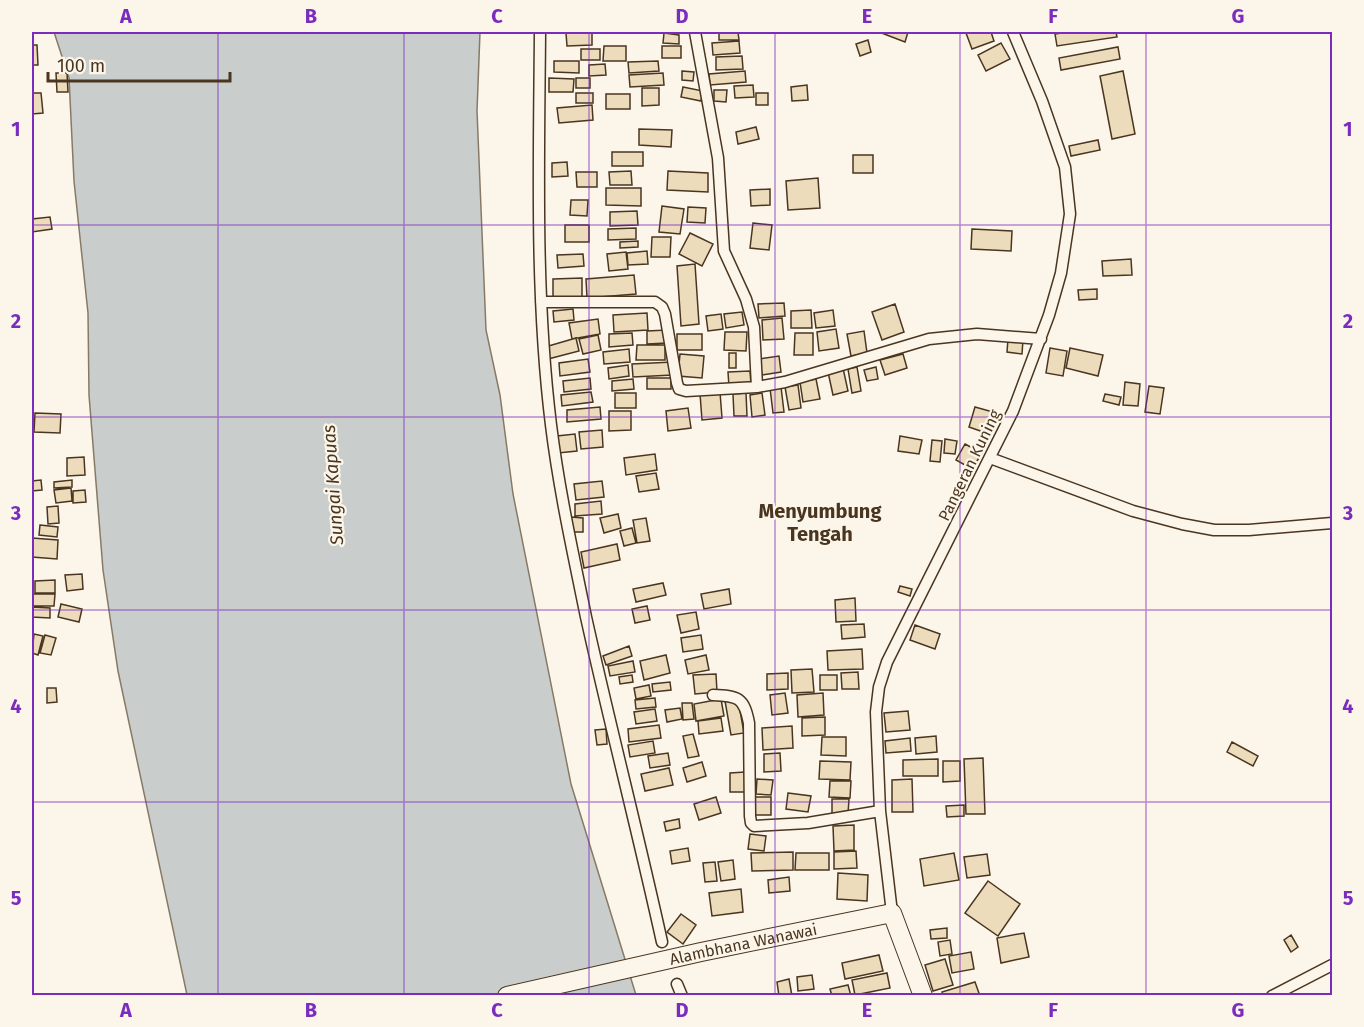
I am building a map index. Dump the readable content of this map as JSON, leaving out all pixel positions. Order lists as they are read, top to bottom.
{
  "streets": {
    "main road": ["Alambhana Wanawai"],
    "street": ["Pangeran Kuning"]
  },
  "crossings": [
    ["Pangeran Kuning", "Alambhana Wanawai"]
  ],
  "districts": ["Menyumbung Tengah"],
  "water": ["Sungai Kapuas"],
  "scale_bar": "100 m",
  "grid": {
    "columns": [
      "A",
      "B",
      "C",
      "D",
      "E",
      "F",
      "G"
    ],
    "rows": [
      "1",
      "2",
      "3",
      "4",
      "5"
    ]
  }
}
